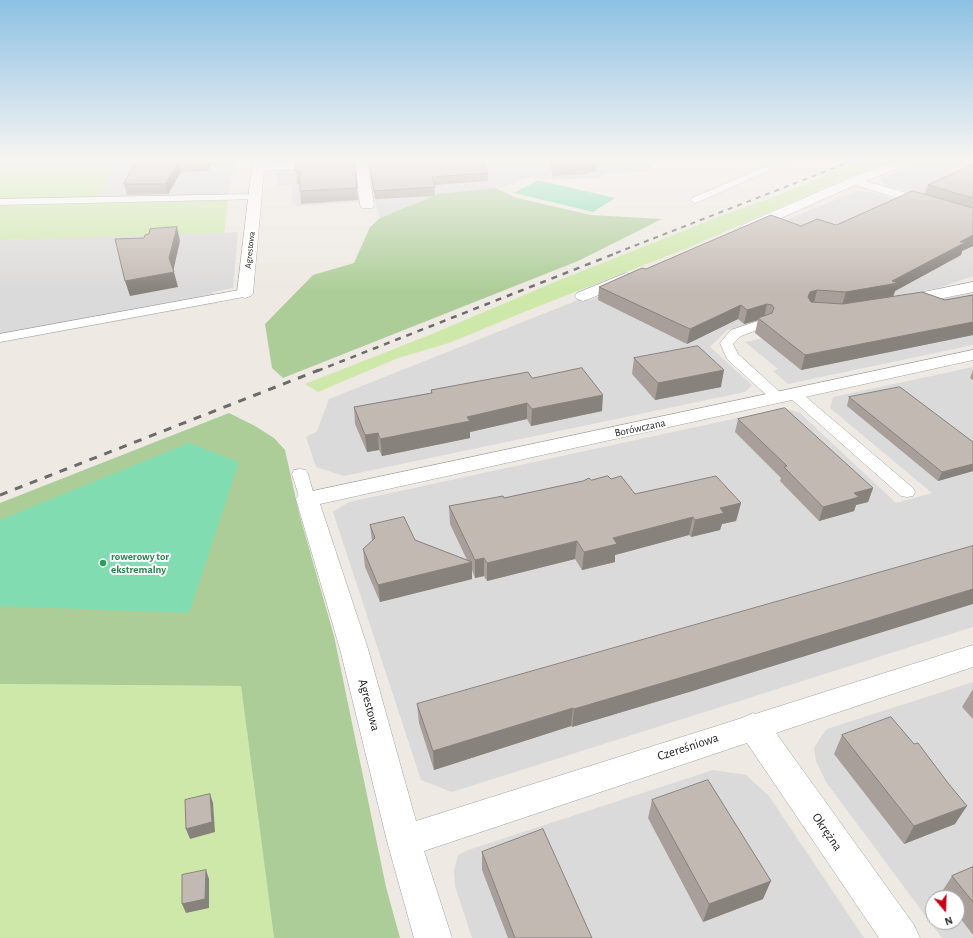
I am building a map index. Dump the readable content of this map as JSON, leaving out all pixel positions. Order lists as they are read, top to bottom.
{
  "streets": {
    "street": [
      "Agrestowa",
      "Borówczana",
      "Czereśniowa",
      "Okrężna"
    ]
  },
  "crossings": [
    ["Agrestowa", "Borówczana"],
    ["Agrestowa", "Czereśniowa"],
    ["Czereśniowa", "Okrężna"]
  ],
  "places": ["rowerowy tor ekstremalny"],
  "north": "bottom"
}
